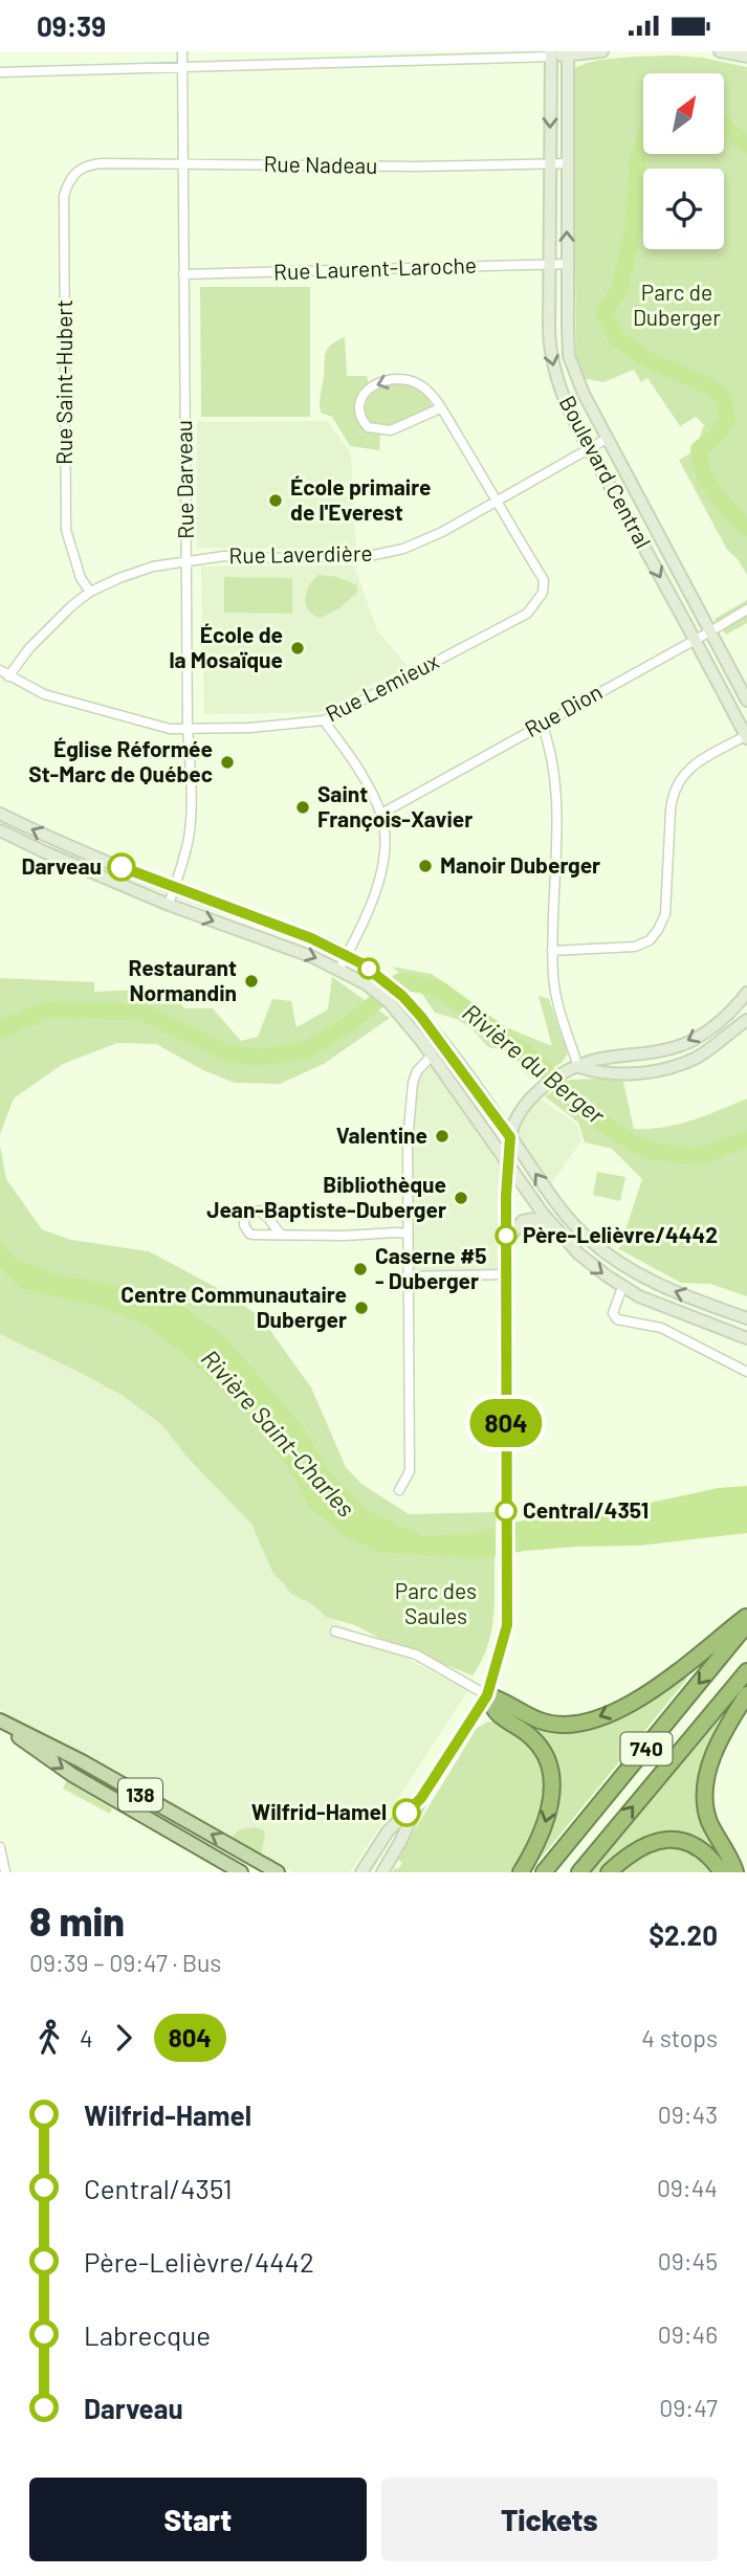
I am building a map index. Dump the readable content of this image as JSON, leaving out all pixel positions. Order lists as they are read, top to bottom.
{
  "streets": {
    "highway": ["740"],
    "main road": ["138"],
    "street": [
      "Rue Nadeau",
      "Rue Laurent-Laroche",
      "Rue Saint-Hubert",
      "Boulevard Central",
      "Rue Darveau",
      "Rue Laverdière",
      "Rue Lemieux",
      "Rue Dion"
    ]
  },
  "crossings": [
    ["Rue Nadeau", "Rue Saint-Hubert"],
    ["Rue Nadeau", "Boulevard Central"],
    ["Rue Nadeau", "Rue Darveau"],
    ["Rue Laurent-Laroche", "Boulevard Central"],
    ["Rue Laurent-Laroche", "Rue Darveau"],
    ["Rue Saint-Hubert", "Rue Laverdière"],
    ["Boulevard Central", "Rue Laverdière"],
    ["Boulevard Central", "Rue Dion"],
    ["Rue Darveau", "Rue Laverdière"],
    ["Rue Darveau", "Rue Lemieux"],
    ["Rue Laverdière", "Rue Lemieux"]
  ],
  "water": ["Rivière du Berger", "Rivière Saint-Charles"],
  "parks": ["Parc de Duberger", "Parc des Saules"],
  "places": [
    "École primaire de l'Everest",
    "École de la Mosaïque",
    "Église Réformée St-Marc de Québec",
    "Saint François-Xavier",
    "Manoir Duberger",
    "Darveau",
    "Restaurant Normandin",
    "Valentine",
    "Bibliothèque Jean-Baptiste-Duberger",
    "Père-Lelièvre/4442",
    "Caserne #5 - Duberger",
    "Centre Communautaire Duberger",
    "Central/4351",
    "Wilfrid-Hamel"
  ],
  "lines": ["bus line 804"],
  "north": "top right",
  "page": {
    "status": "09:39",
    "on_map": "804",
    "heading": ["8 min", "09:39 – 09:47 · Bus", "$2.20"],
    "legs": ["4", "804", "4 stops"],
    "list": [
      {
        "name": "Wilfrid-Hamel",
        "value": "09:43"
      },
      {
        "name": "Central/4351",
        "value": "09:44"
      },
      {
        "name": "Père-Lelièvre/4442",
        "value": "09:45"
      },
      {
        "name": "Labrecque",
        "value": "09:46"
      },
      {
        "name": "Darveau",
        "value": "09:47"
      }
    ],
    "buttons": ["Start", "Tickets"]
  }
}
